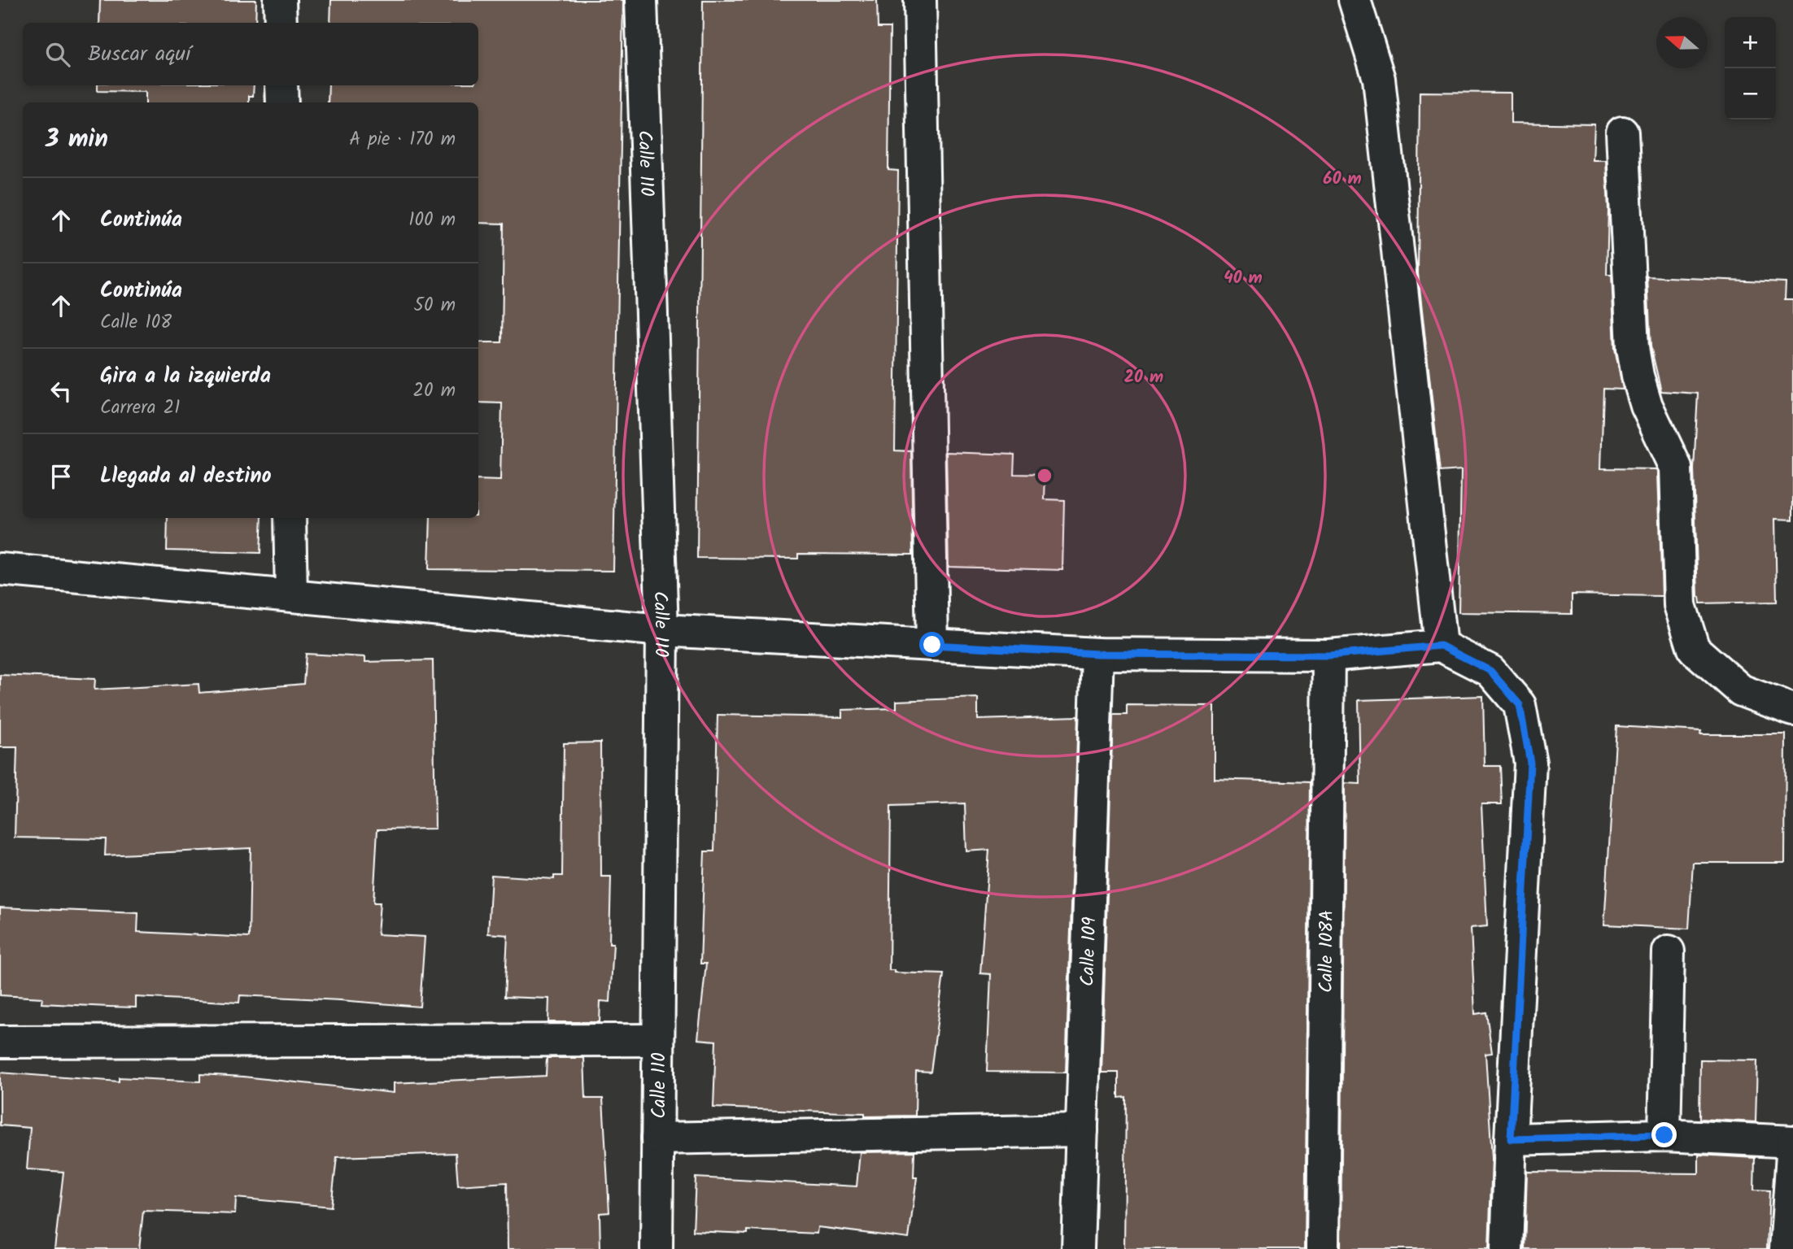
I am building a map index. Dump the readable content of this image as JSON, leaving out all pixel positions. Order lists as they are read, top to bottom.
{
  "streets": {
    "street": ["Calle 110", "Calle 109", "Calle 108A"]
  },
  "north": "left",
  "page": {
    "map_buttons": ["+", "−"],
    "search": "Buscar aquí",
    "heading": ["3 min", "A pie · 170 m"],
    "list": [
      ["Continúa", "100 m"],
      ["Continúa", "Calle 108", "50 m"],
      ["Gira a la izquierda", "Carrera 21", "20 m"],
      "Llegada al destino"
    ]
  },
  "rings": ["60 m", "40 m", "20 m"]
}
